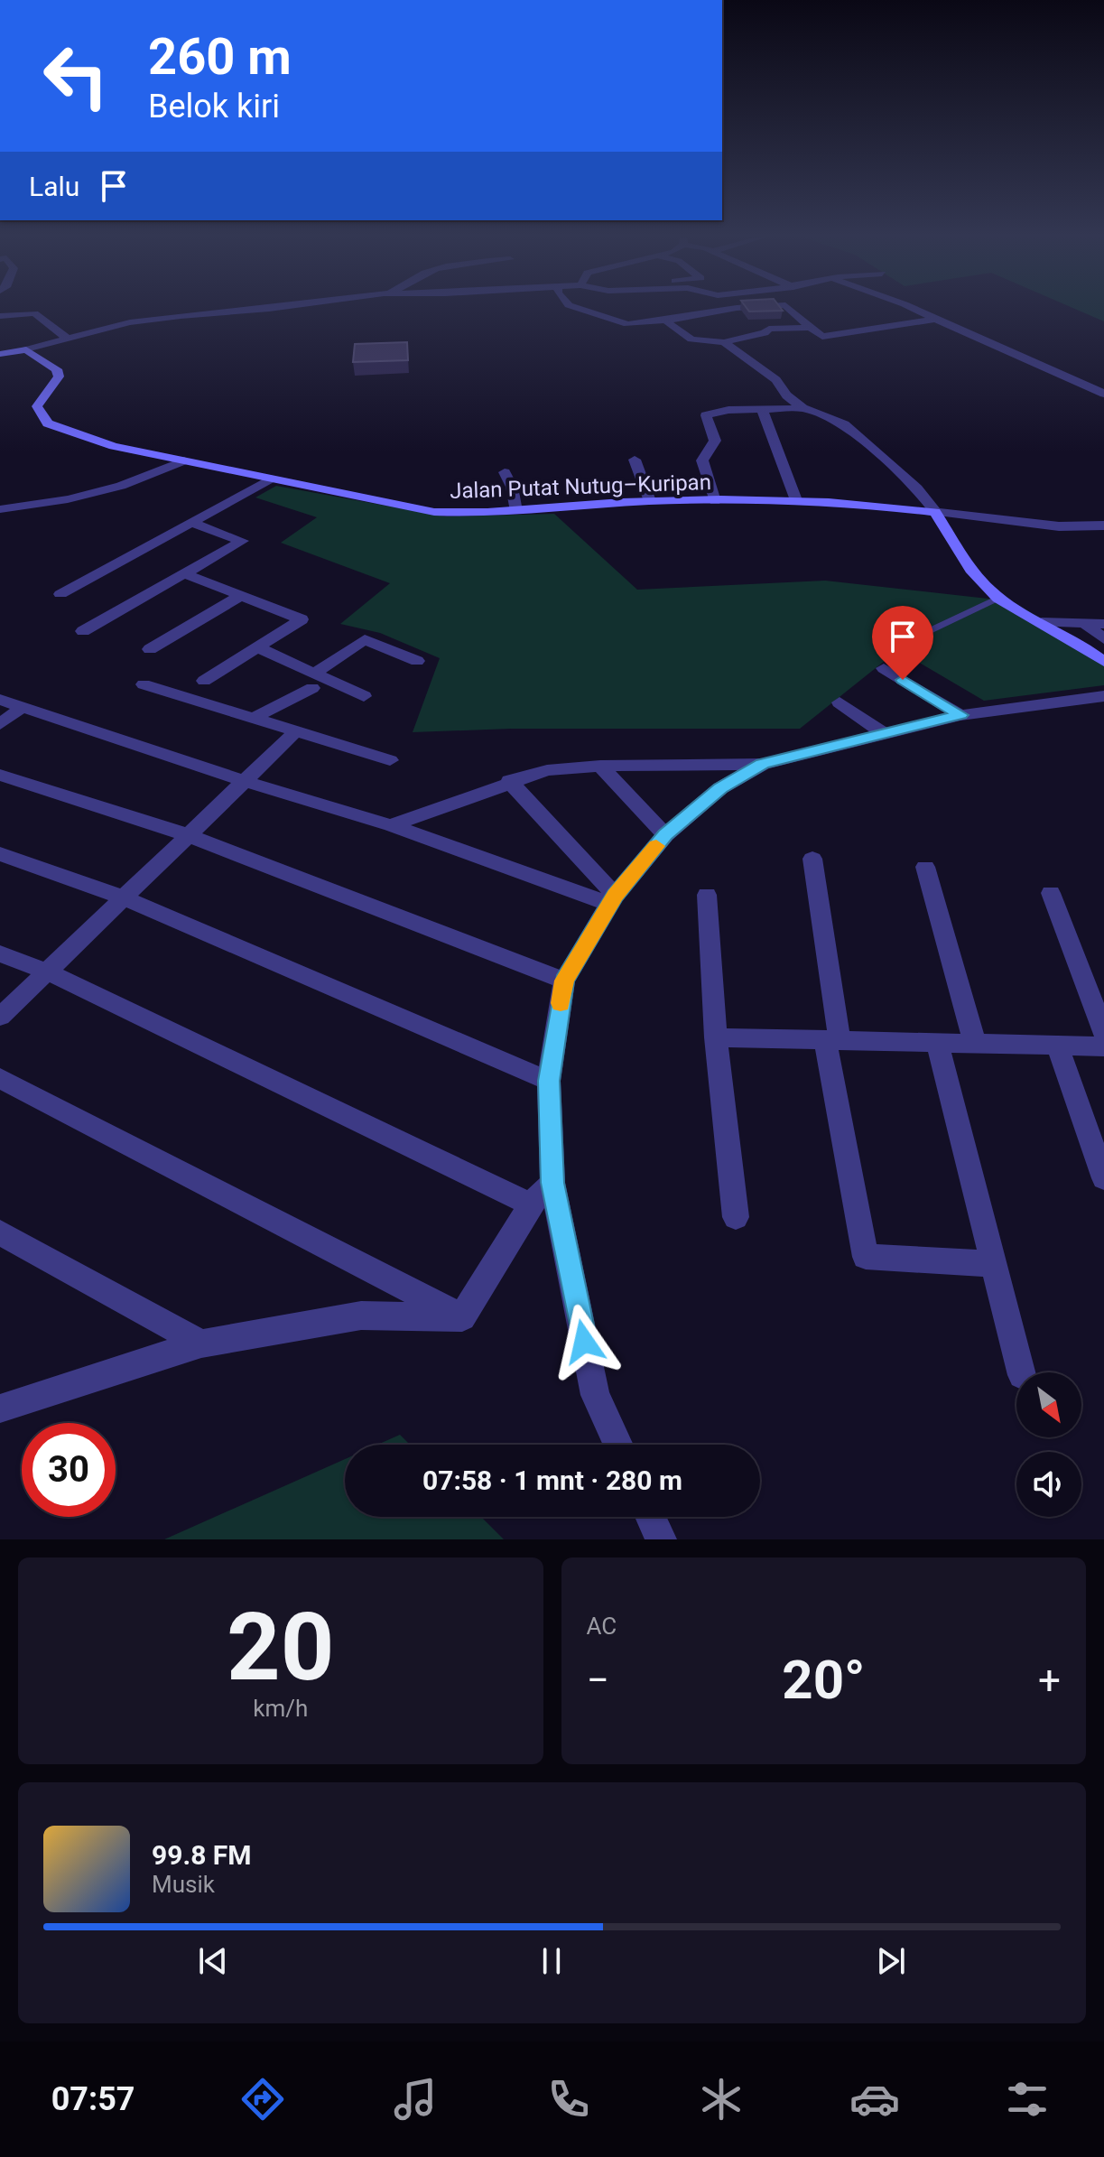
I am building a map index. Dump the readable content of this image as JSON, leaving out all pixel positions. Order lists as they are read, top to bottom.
{
  "streets": {
    "street": ["Jalan Putat Nutug–Kuripan"]
  },
  "north": "bottom right",
  "page": {
    "turn": ["260 m", "Belok kiri"],
    "then": "Lalu",
    "limit": "30",
    "trip": "07:58 · 1 mnt · 280 m",
    "tile": [
      ["20", "km/h"],
      "AC"
    ],
    "heat": ["−", "20°", "+"],
    "song": ["99.8 FM", "Musik"],
    "tabs": "07:57"
  }
}
